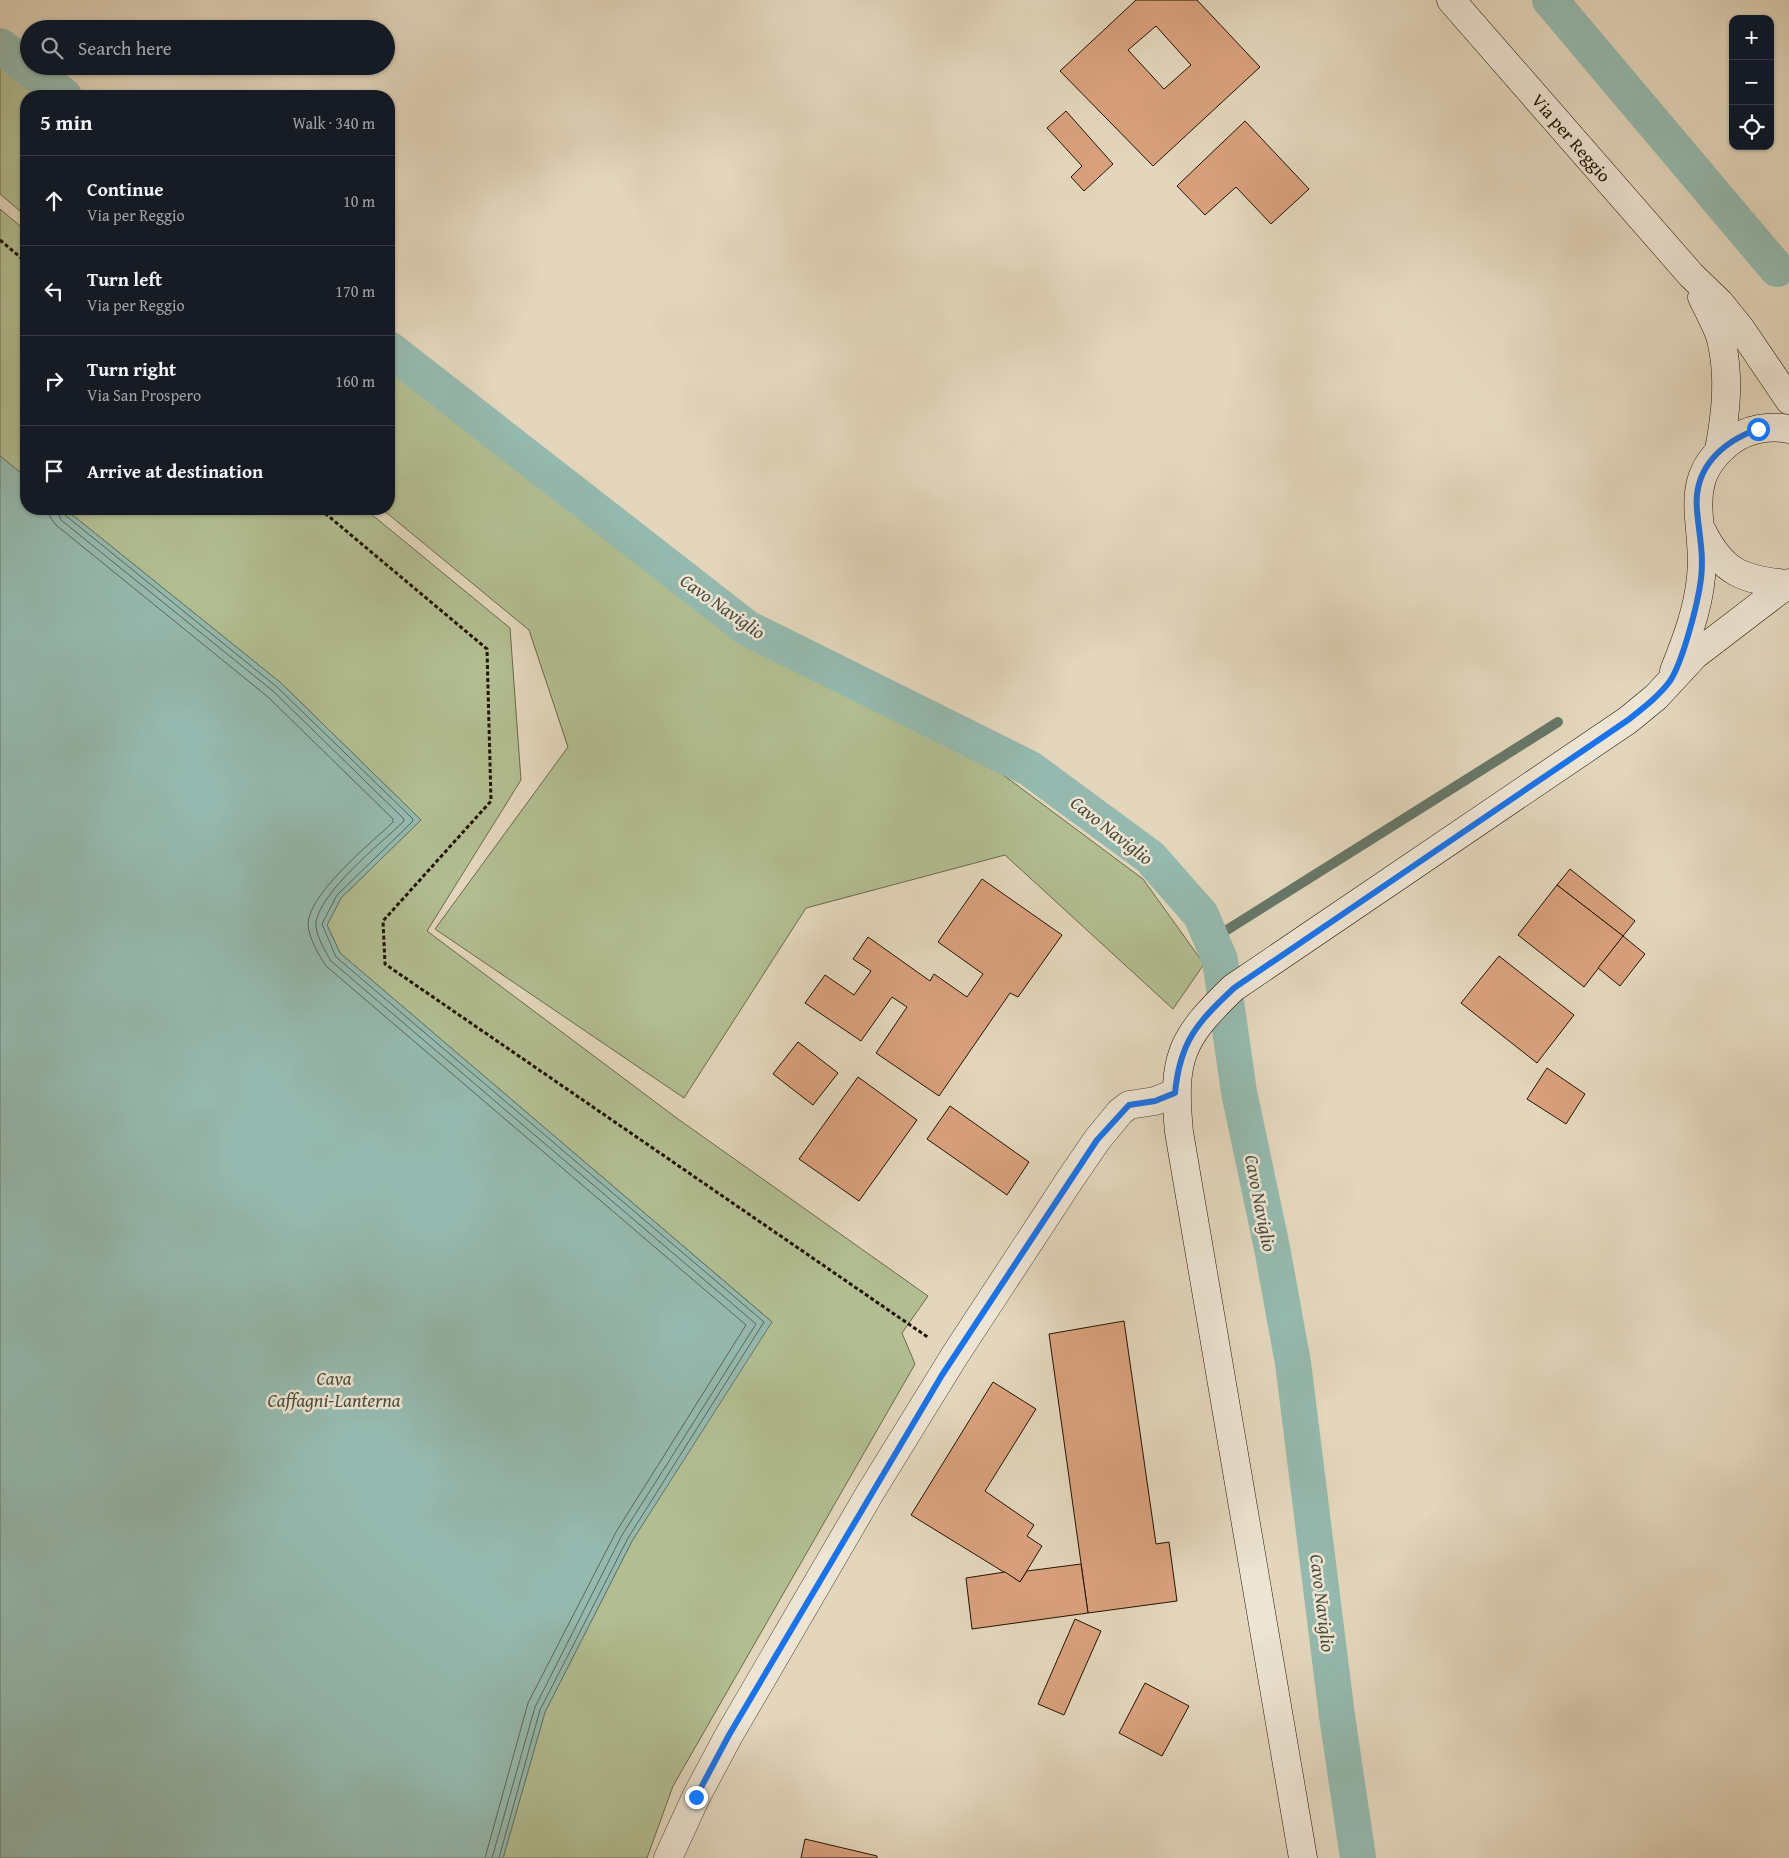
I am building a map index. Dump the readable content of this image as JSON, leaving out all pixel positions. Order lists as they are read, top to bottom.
{
  "streets": {
    "main road": ["Via per Reggio"]
  },
  "water": ["Cavo Naviglio", "Cava Caffagni-Lanterna"],
  "page": {
    "map_buttons": ["+", "−"],
    "search": "Search here",
    "heading": ["5 min", "Walk · 340 m"],
    "list": [
      ["Continue", "Via per Reggio", "10 m"],
      ["Turn left", "Via per Reggio", "170 m"],
      ["Turn right", "Via San Prospero", "160 m"],
      "Arrive at destination"
    ]
  }
}
